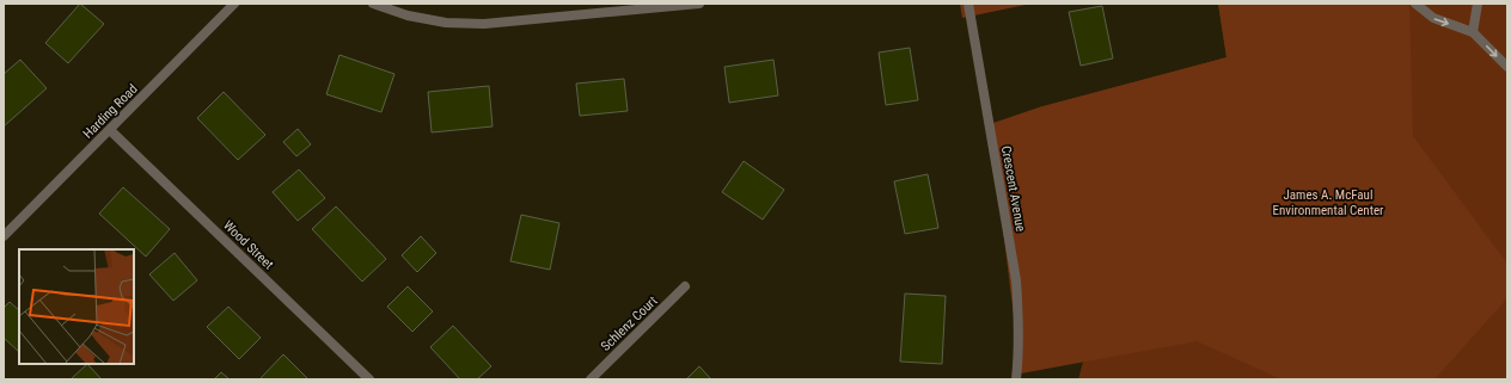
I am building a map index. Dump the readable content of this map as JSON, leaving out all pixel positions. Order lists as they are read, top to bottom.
{
  "streets": {
    "street": [
      "Harding Road",
      "Crescent Avenue",
      "Wood Street",
      "Schlenz Court"
    ]
  },
  "crossings": [
    ["Harding Road", "Wood Street"]
  ],
  "parks": ["James A. McFaul Environmental Center"]
}
